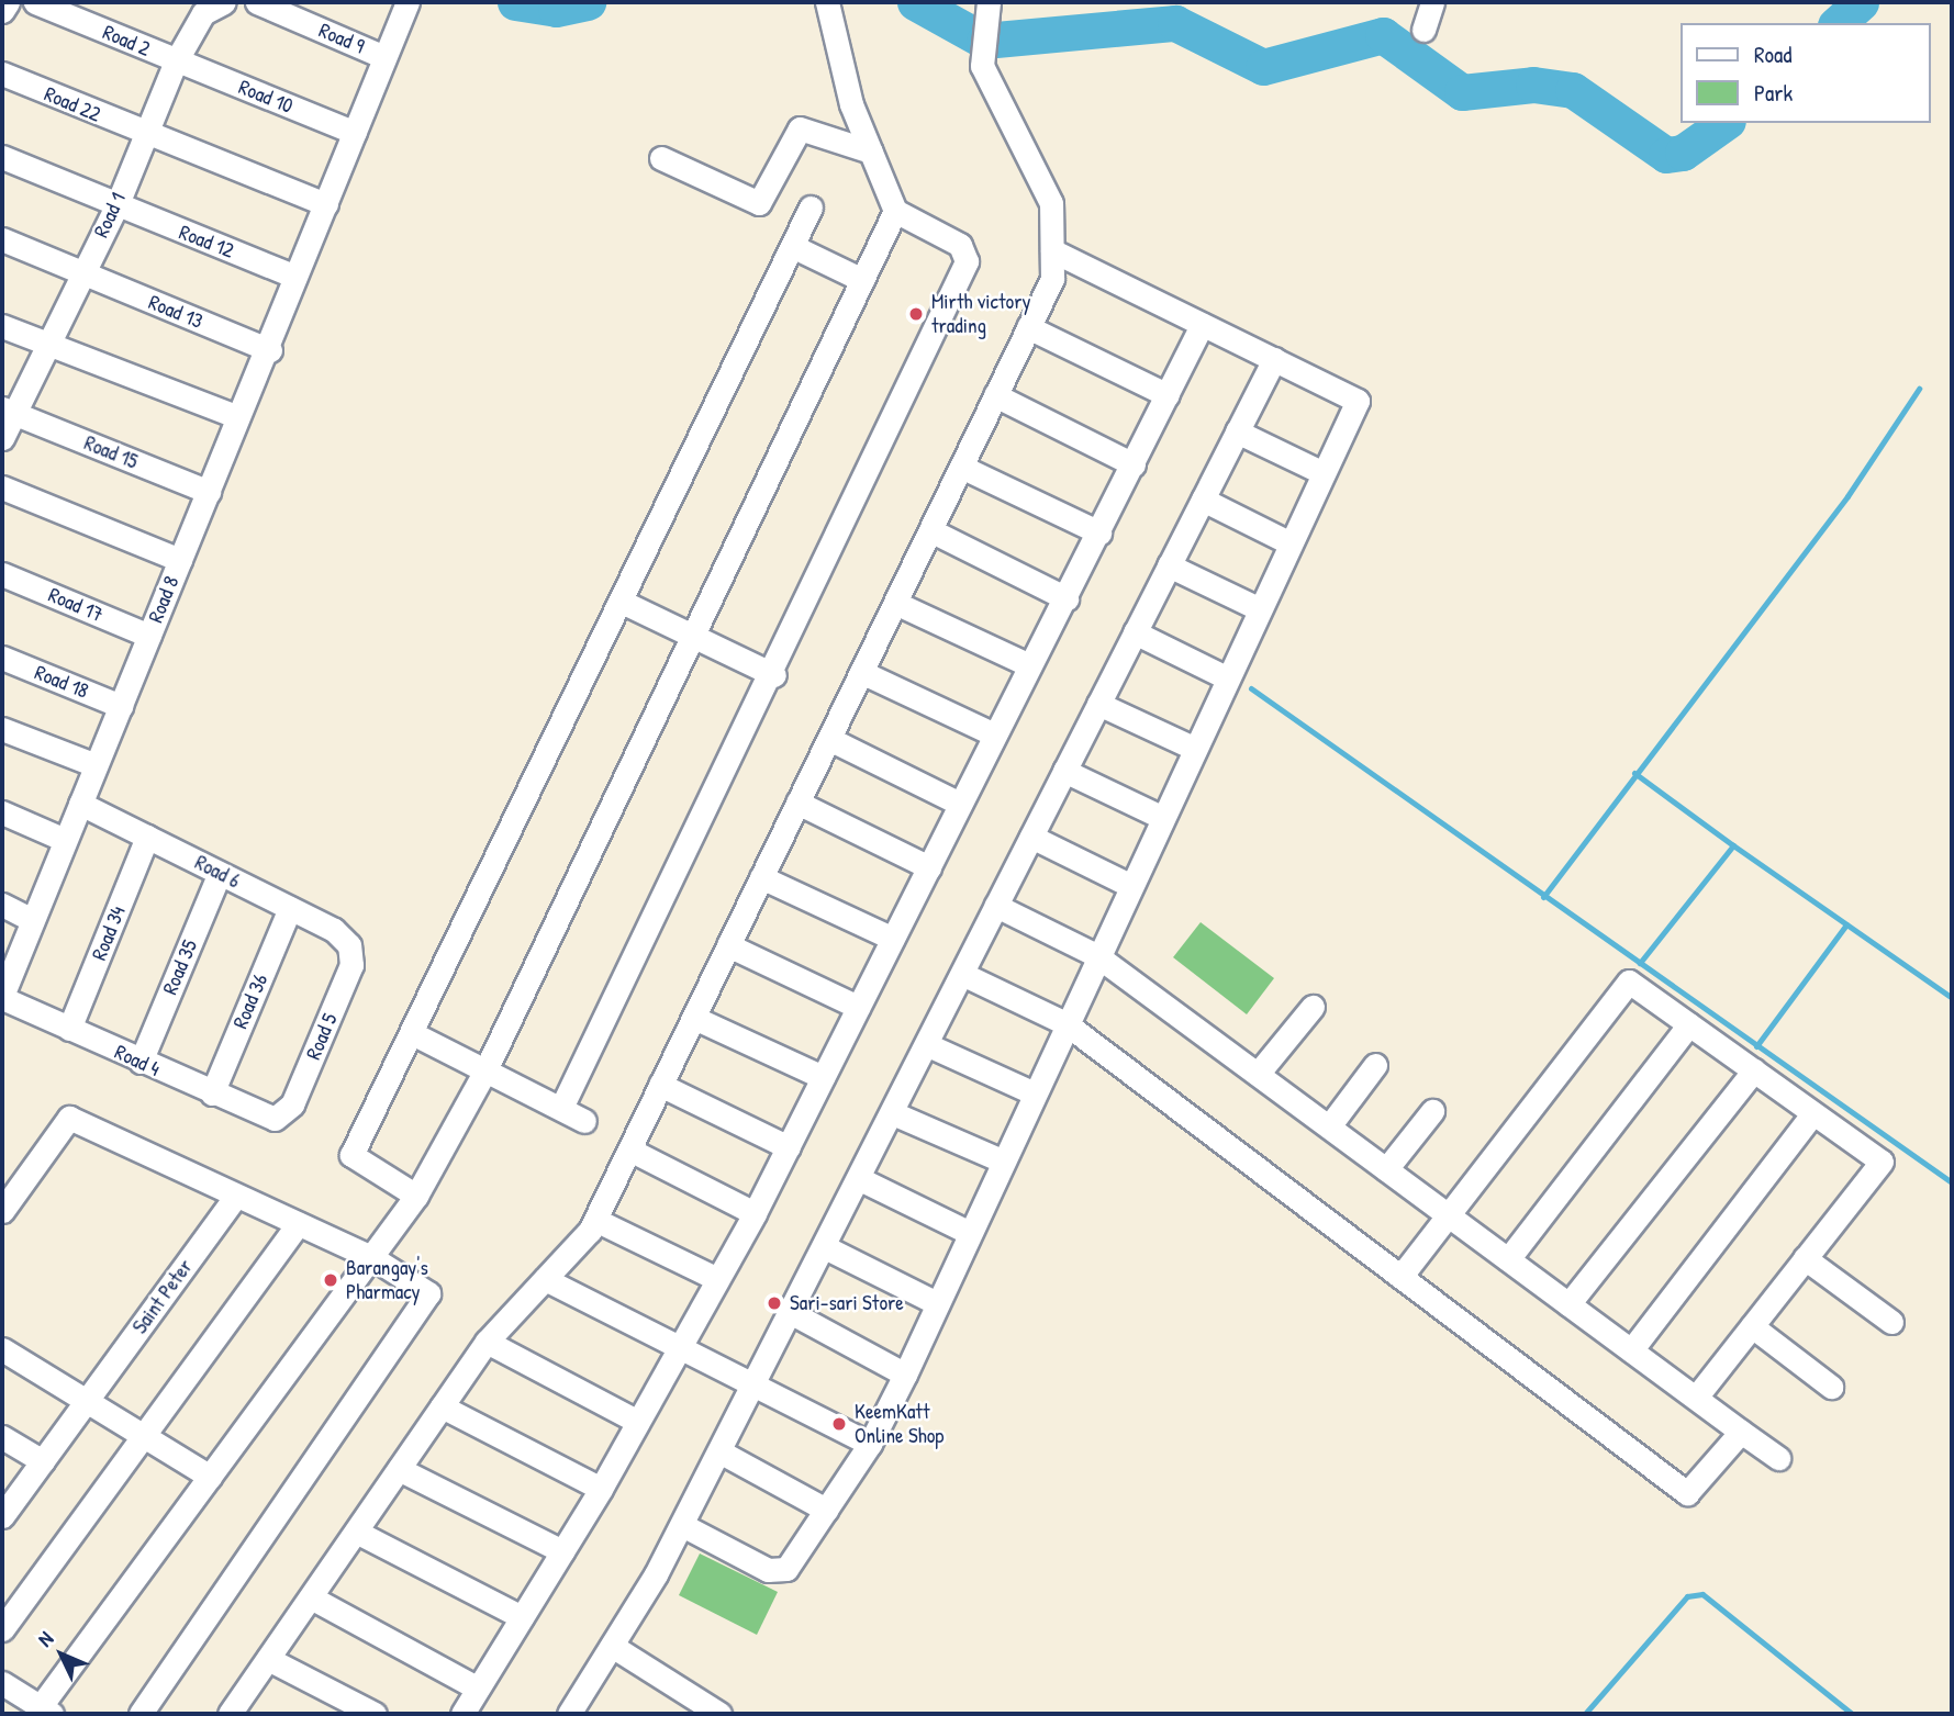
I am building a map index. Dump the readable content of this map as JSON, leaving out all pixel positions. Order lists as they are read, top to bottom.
{
  "streets": {
    "street": [
      "Road 9",
      "Road 2",
      "Road 10",
      "Road 22",
      "Road 1",
      "Road 12",
      "Road 13",
      "Road 15",
      "Road 8",
      "Road 17",
      "Road 18",
      "Road 6",
      "Road 34",
      "Road 35",
      "Road 36",
      "Road 5",
      "Road 4",
      "Saint Peter"
    ]
  },
  "crossings": [
    ["Road 9", "Road 8"],
    ["Road 2", "Road 10"],
    ["Road 2", "Road 1"],
    ["Road 10", "Road 1"],
    ["Road 10", "Road 8"],
    ["Road 22", "Road 1"],
    ["Road 1", "Road 12"],
    ["Road 1", "Road 13"],
    ["Road 1", "Road 15"],
    ["Road 12", "Road 8"],
    ["Road 13", "Road 8"],
    ["Road 15", "Road 8"],
    ["Road 8", "Road 17"],
    ["Road 8", "Road 18"],
    ["Road 8", "Road 6"],
    ["Road 8", "Road 4"],
    ["Road 6", "Road 34"],
    ["Road 6", "Road 35"],
    ["Road 6", "Road 36"],
    ["Road 6", "Road 5"],
    ["Road 34", "Road 4"],
    ["Road 35", "Road 4"],
    ["Road 36", "Road 4"],
    ["Road 5", "Road 4"]
  ],
  "places": [
    "Mirth victory trading",
    "Barangay's Pharmacy",
    "Sari-sari Store",
    "KeemKatt Online Shop"
  ],
  "legend": ["Road", "Park"],
  "north": "top left"
}
